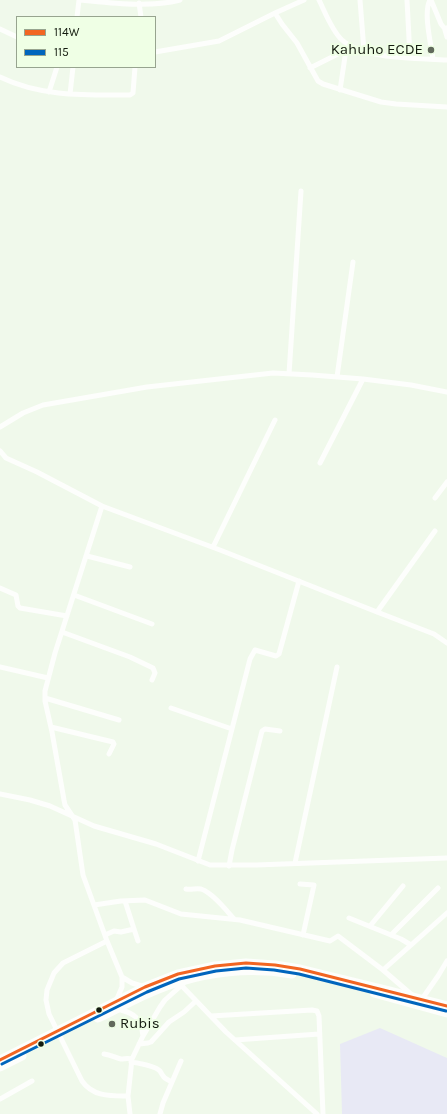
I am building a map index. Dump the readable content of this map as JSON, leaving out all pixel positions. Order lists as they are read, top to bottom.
{
  "places": ["Kahuho ECDE", "Rubis"],
  "lines": ["transit line 114W", "transit line 115"],
  "legend": ["114W", "115"]
}
